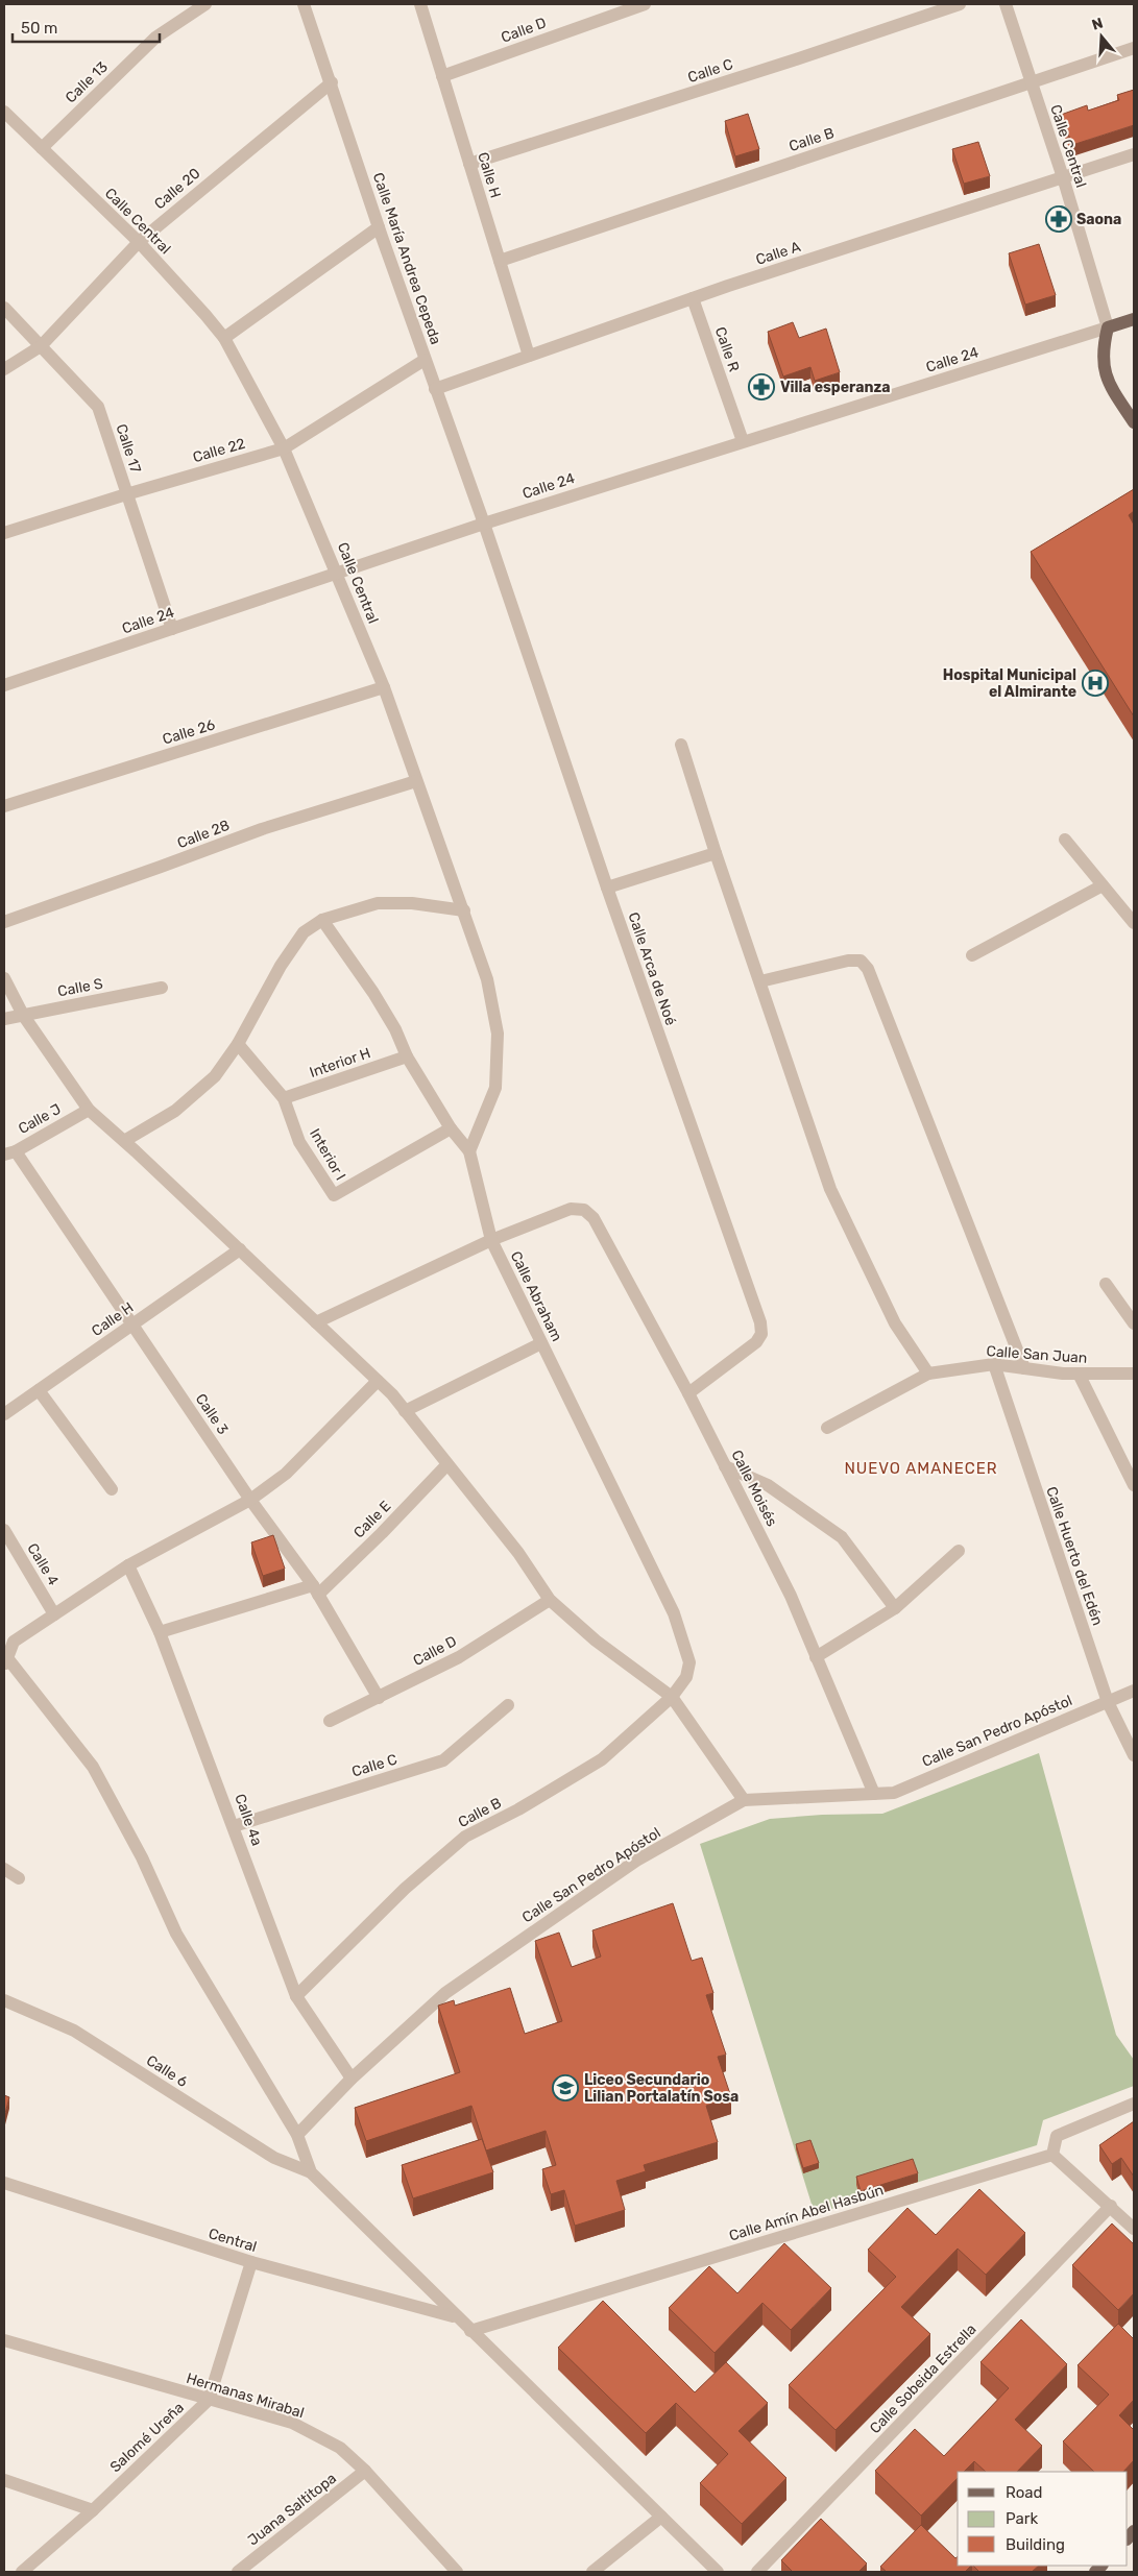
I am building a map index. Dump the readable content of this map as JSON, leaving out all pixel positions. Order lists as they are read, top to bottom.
{
  "streets": {
    "street": [
      "Calle D",
      "Calle C",
      "Calle 13",
      "Calle B",
      "Calle Central",
      "Calle H",
      "Calle 20",
      "Calle A",
      "Calle María Andrea Cepeda",
      "Calle R",
      "Calle 24",
      "Calle 17",
      "Calle 22",
      "Calle 26",
      "Calle 28",
      "Calle Arca de Noé",
      "Calle S",
      "Interior H",
      "Calle J",
      "Interior I",
      "Calle Abraham",
      "Calle San Juan",
      "Calle 3",
      "Calle Moisés",
      "Calle E",
      "Calle Huerto del Edén",
      "Calle 4",
      "Calle San Pedro Apóstol",
      "Calle 4a",
      "Calle 6",
      "Calle Amín Abel Hasbún",
      "Central",
      "Calle Sobeida Estrella",
      "Hermanas Mirabal",
      "Salomé Ureña",
      "Juana Saltitopa"
    ]
  },
  "crossings": [
    ["Calle D", "Calle H"],
    ["Calle D", "Calle 3"],
    ["Calle C", "Calle H"],
    ["Calle C", "Calle 4a"],
    ["Calle 13", "Calle Central"],
    ["Calle B", "Calle Central"],
    ["Calle B", "Calle H"],
    ["Calle B", "Calle Abraham"],
    ["Calle B", "Calle 4a"],
    ["Calle Central", "Calle 20"],
    ["Calle Central", "Calle A"],
    ["Calle Central", "Calle 24"],
    ["Calle Central", "Calle 22"],
    ["Calle Central", "Calle 26"],
    ["Calle Central", "Calle 28"],
    ["Calle Central", "Calle Abraham"],
    ["Calle H", "Calle A"],
    ["Calle H", "Calle 3"],
    ["Calle 20", "Calle María Andrea Cepeda"],
    ["Calle 20", "Calle 17"],
    ["Calle A", "Calle María Andrea Cepeda"],
    ["Calle A", "Calle R"],
    ["Calle María Andrea Cepeda", "Calle 24"],
    ["Calle María Andrea Cepeda", "Calle 22"],
    ["Calle María Andrea Cepeda", "Calle Arca de Noé"],
    ["Calle R", "Calle 24"],
    ["Calle 24", "Calle 17"],
    ["Calle 24", "Calle Arca de Noé"],
    ["Calle 17", "Calle 22"],
    ["Calle Arca de Noé", "Calle Moisés"],
    ["Interior H", "Interior I"],
    ["Interior H", "Calle Abraham"],
    ["Calle J", "Calle 3"],
    ["Interior I", "Calle Abraham"],
    ["Calle Abraham", "Calle Moisés"],
    ["Calle San Juan", "Calle Huerto del Edén"],
    ["Calle 3", "Calle E"],
    ["Calle Moisés", "Calle San Pedro Apóstol"],
    ["Calle E", "Calle 4a"],
    ["Calle Huerto del Edén", "Calle San Pedro Apóstol"],
    ["Calle San Pedro Apóstol", "Calle 4a"],
    ["Central", "Salomé Ureña"],
    ["Hermanas Mirabal", "Salomé Ureña"],
    ["Hermanas Mirabal", "Juana Saltitopa"]
  ],
  "districts": ["NUEVO AMANECER"],
  "places": {
    "pharmacy": ["Saona", "Villa esperanza"],
    "hospital": ["Hospital Municipal el Almirante"],
    "school or university": ["Liceo Secundario Lilian Portalatín Sosa"]
  },
  "legend": ["Road", "Park", "Building"],
  "scale_bar": "50 m",
  "north": "top"
}
